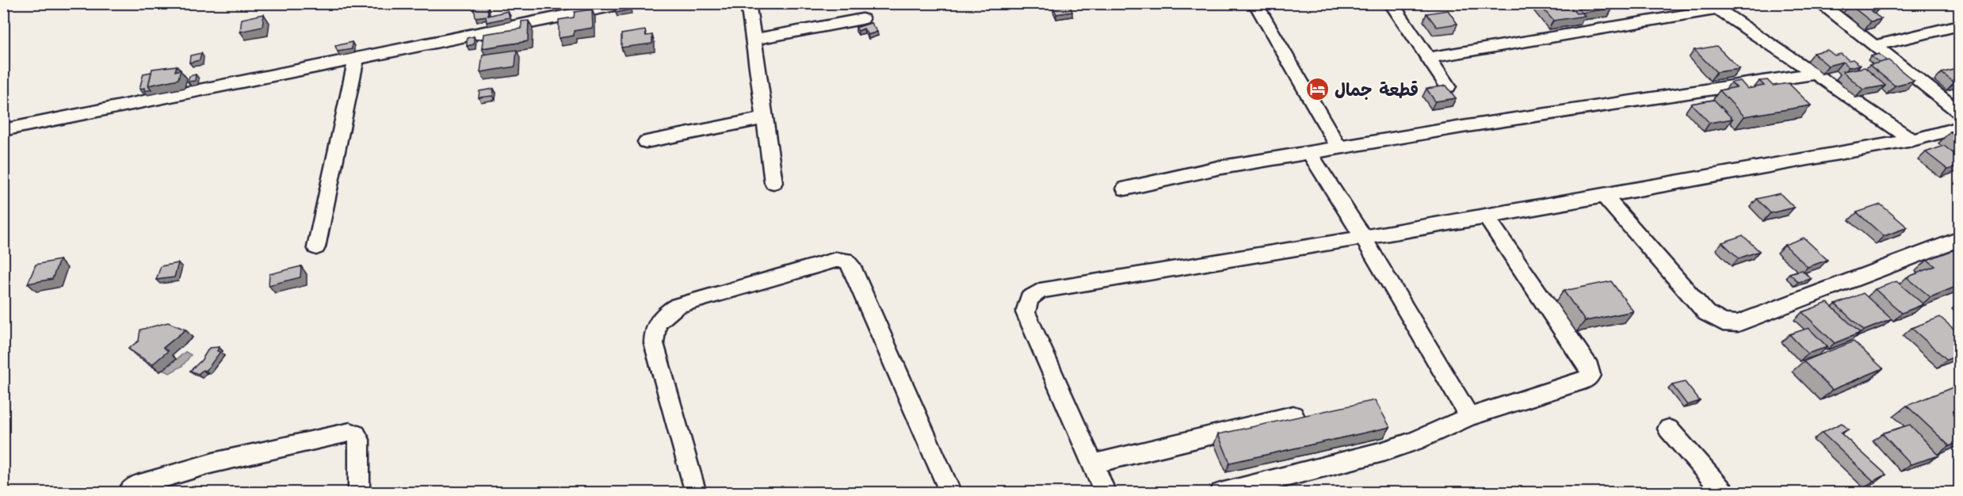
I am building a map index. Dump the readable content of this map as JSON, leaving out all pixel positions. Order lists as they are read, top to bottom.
{
  "places": {
    "hotel": ["قطعة جمال"]
  }
}
